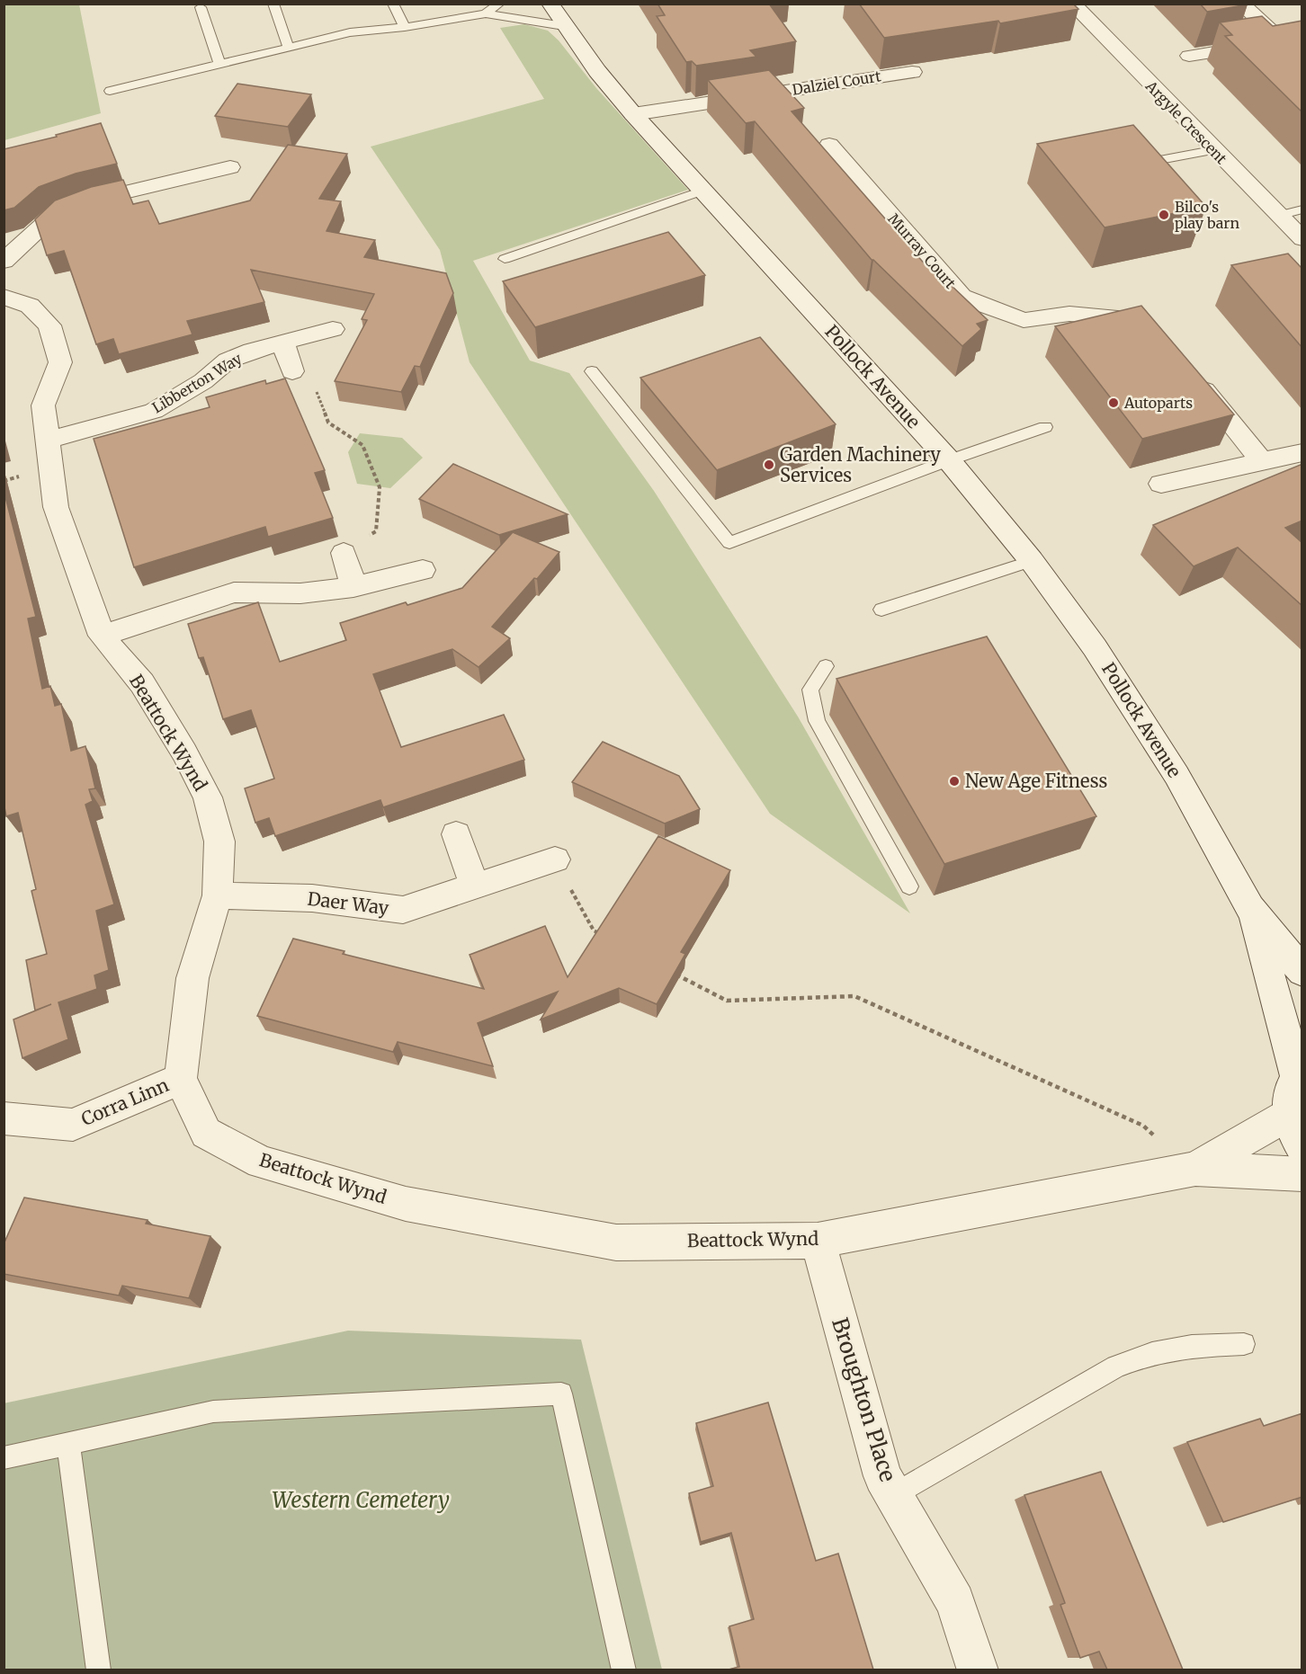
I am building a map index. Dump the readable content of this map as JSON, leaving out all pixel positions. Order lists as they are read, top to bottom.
{
  "streets": {
    "street": [
      "Dalziel Court",
      "Argyle Crescent",
      "Murray Court",
      "Pollock Avenue",
      "Libberton Way",
      "Beattock Wynd",
      "Daer Way",
      "Corra Linn",
      "Broughton Place"
    ]
  },
  "crossings": [
    ["Dalziel Court", "Pollock Avenue"],
    ["Libberton Way", "Beattock Wynd"],
    ["Beattock Wynd", "Daer Way"],
    ["Beattock Wynd", "Corra Linn"],
    ["Beattock Wynd", "Broughton Place"]
  ],
  "parks": ["Western Cemetery"],
  "places": [
    "Bilco's play barn",
    "Autoparts",
    "Garden Machinery Services",
    "New Age Fitness"
  ]
}
